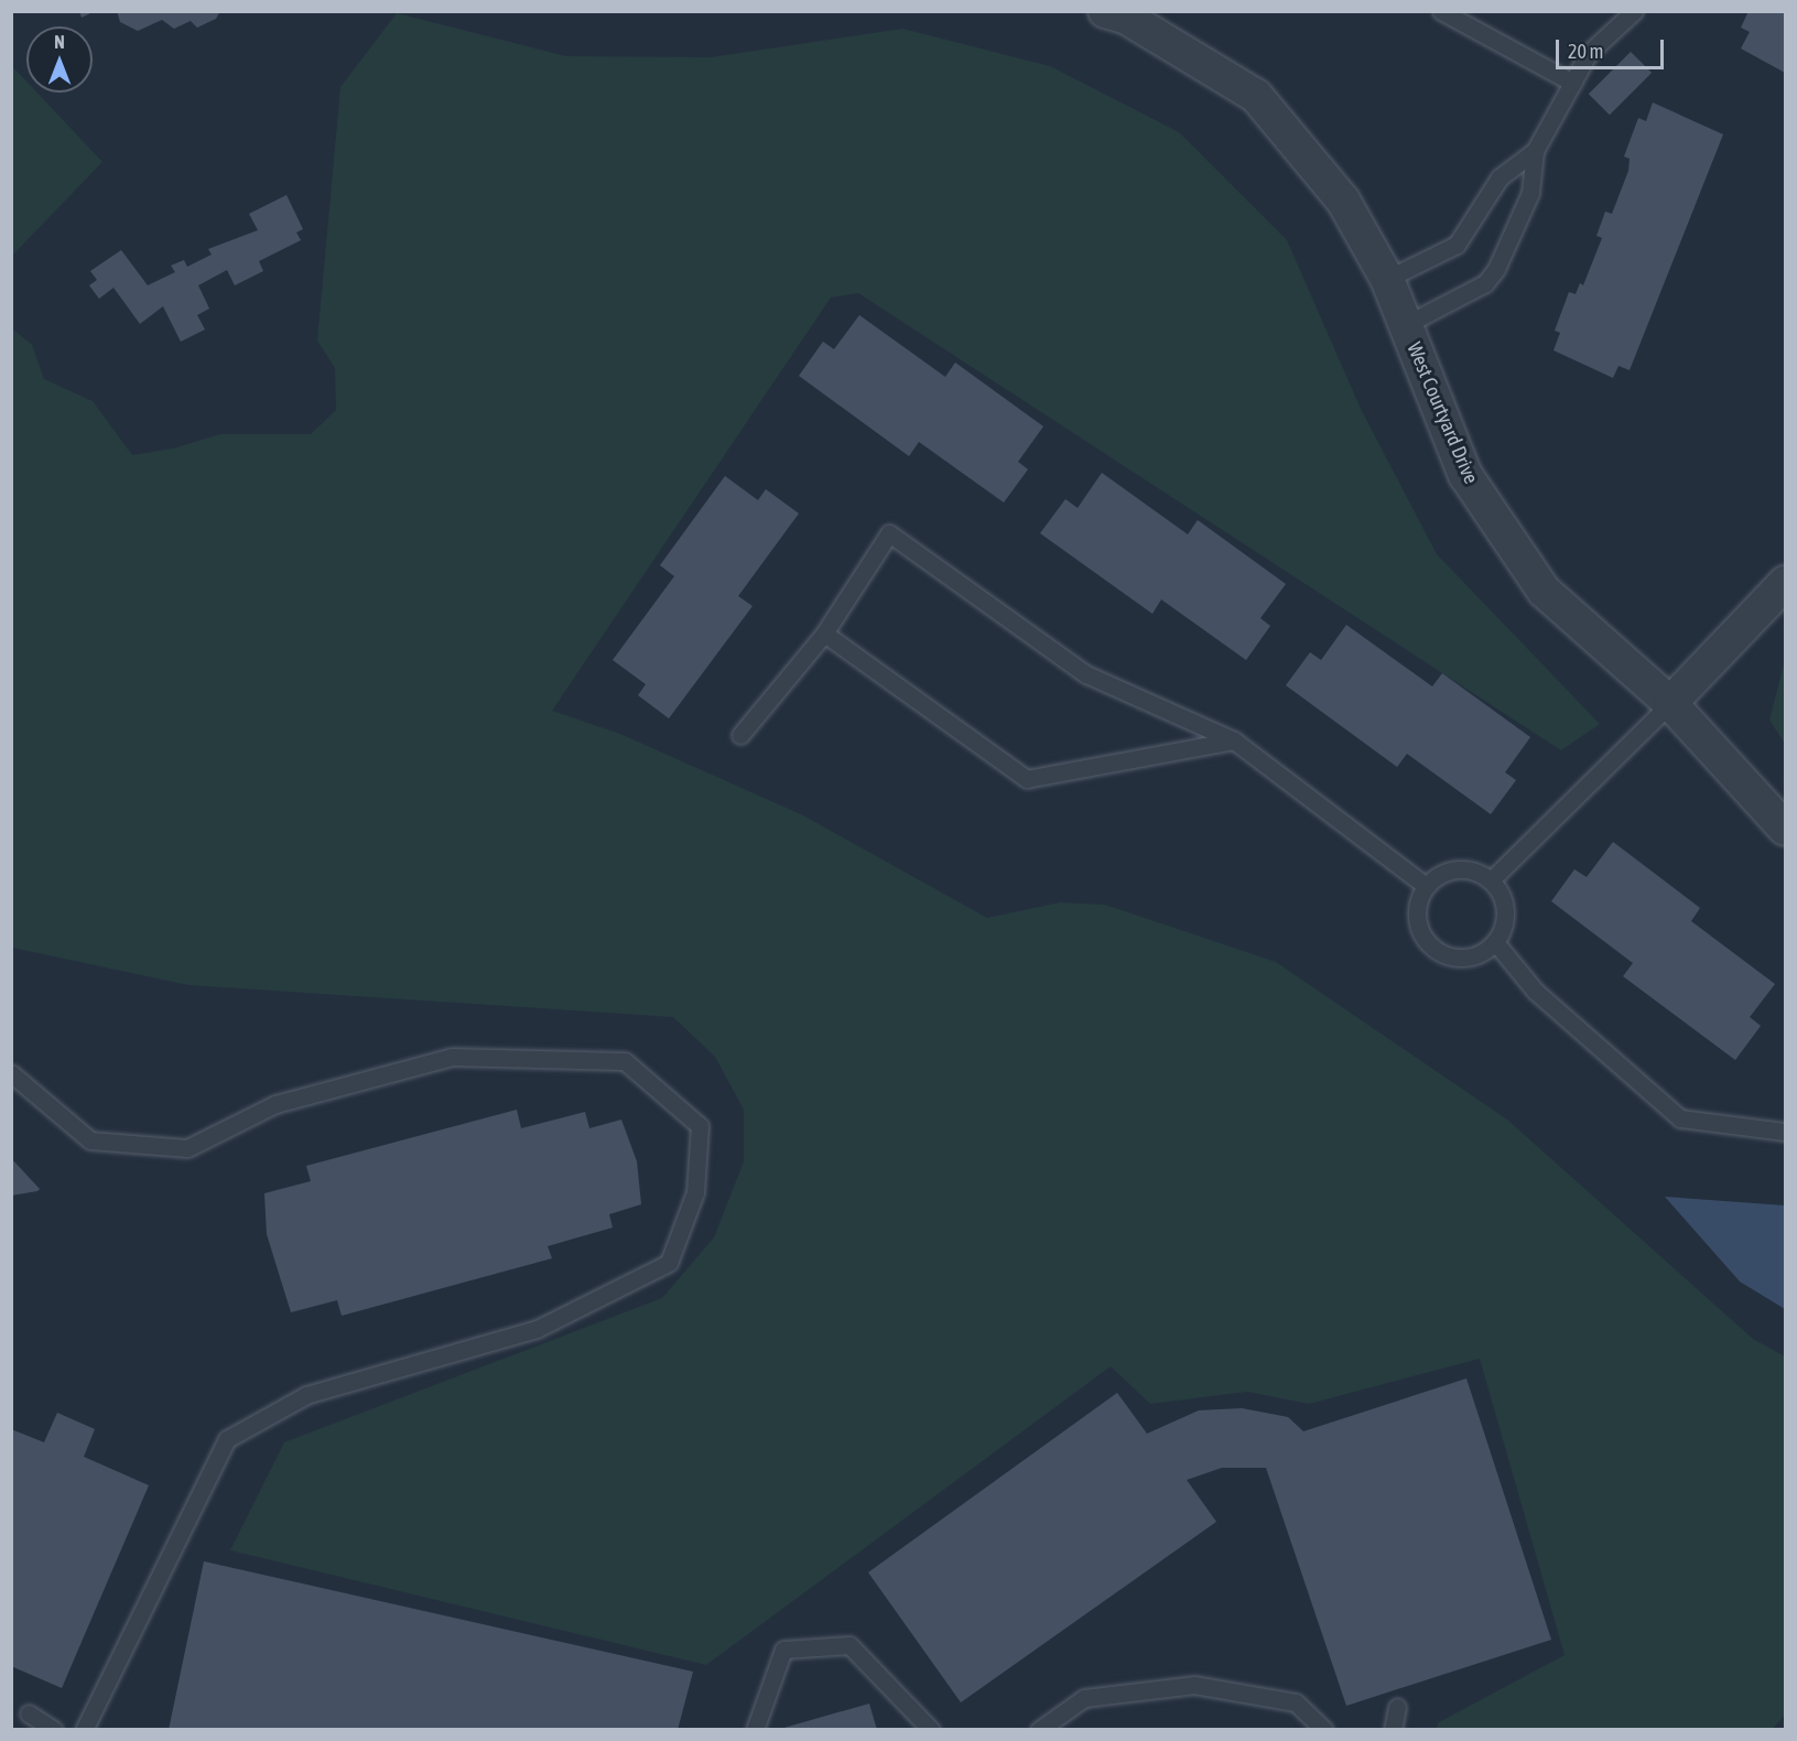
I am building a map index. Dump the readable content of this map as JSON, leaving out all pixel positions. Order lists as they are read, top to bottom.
{
  "streets": {
    "street": ["West Courtyard Drive"]
  },
  "scale_bar": "20 m",
  "north": "top"
}
